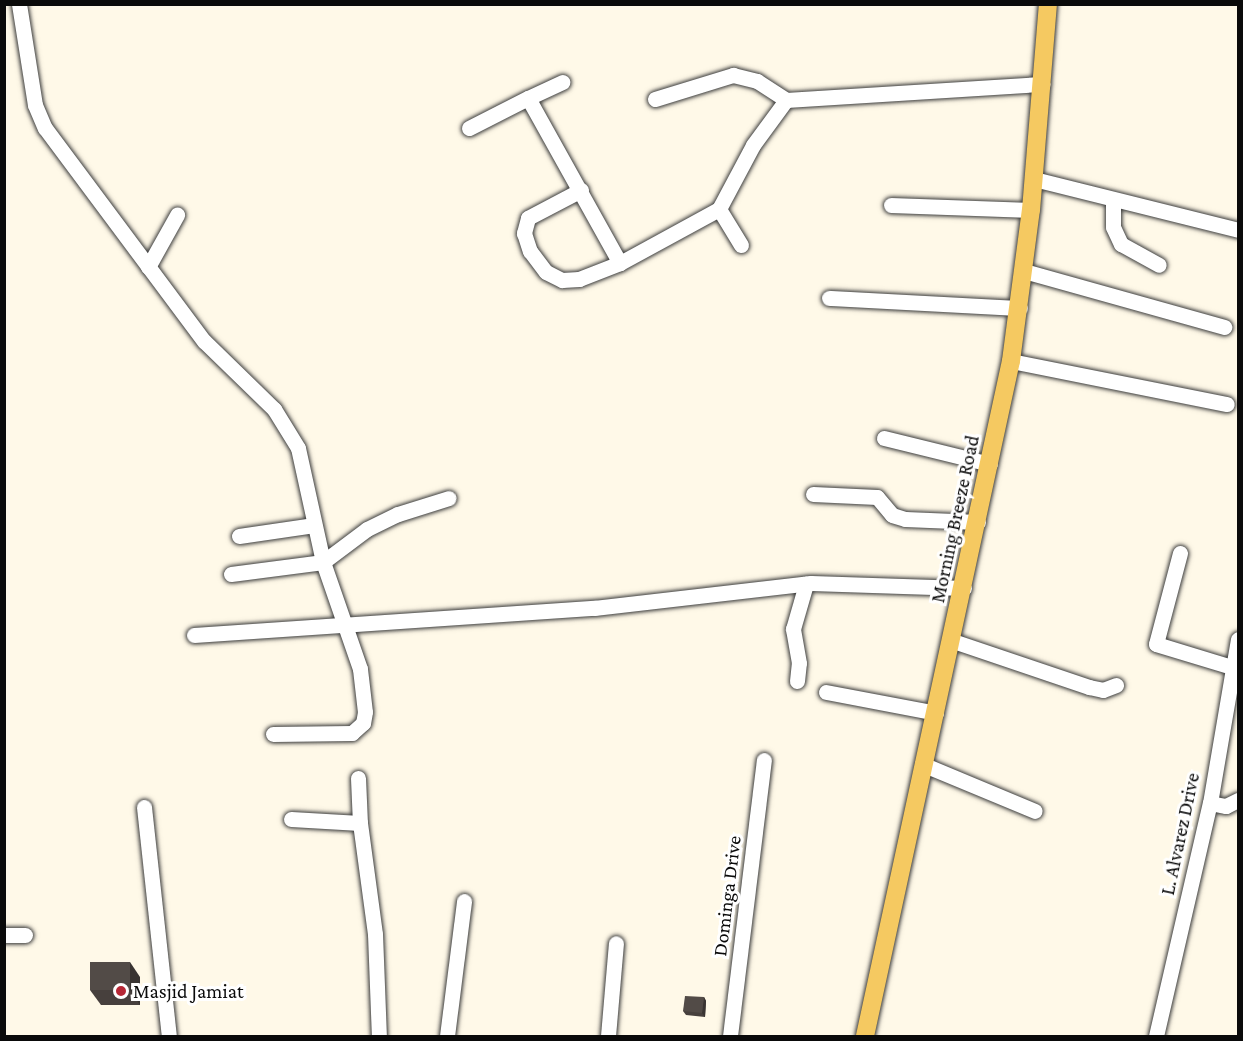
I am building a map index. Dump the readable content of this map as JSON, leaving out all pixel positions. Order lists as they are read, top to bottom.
{
  "streets": {
    "main road": ["Morning Breeze Road"],
    "street": ["L. Alvarez Drive", "Dominga Drive"]
  },
  "places": ["Masjid Jamiat"]
}
